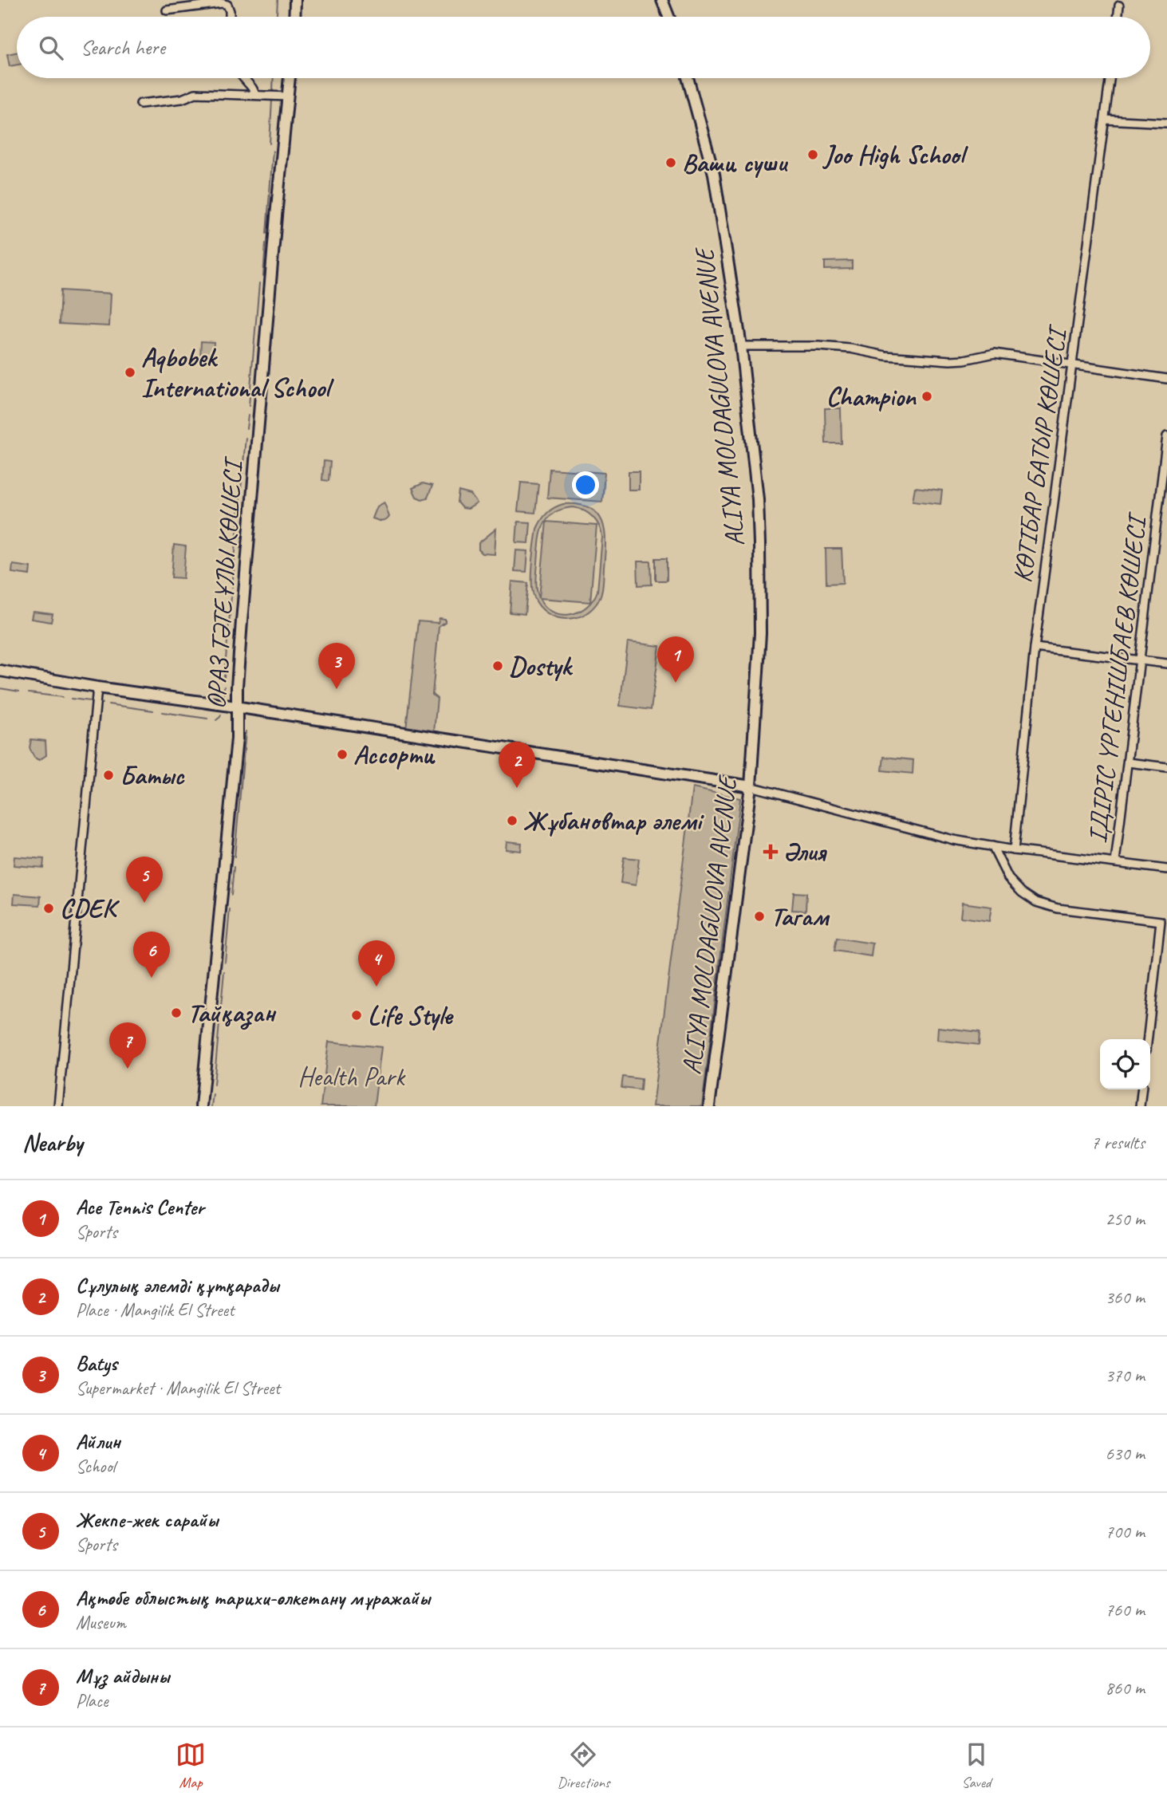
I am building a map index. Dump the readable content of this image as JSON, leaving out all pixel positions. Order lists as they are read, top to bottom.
{
  "streets": {
    "street": [
      "ALIYA MOLDAGULOVA AVENUE",
      "КӨТІБАР БАТЫР КӨШЕСІ",
      "ОРАЗ ТӘТЕҰЛЫ КӨШЕСІ",
      "ІДІРІС ҮРГЕНІШБАЕВ КӨШЕСІ"
    ]
  },
  "parks": ["Health Park"],
  "places": {
    "other": [
      "Joo High School",
      "Ваши суши",
      "Aqbobek International School",
      "Champion",
      "Dostyk",
      "Ассорти",
      "Батыс",
      "Жұбановтар әлемі",
      "CDEK",
      "Тагам",
      "Тайқазан",
      "Life Style"
    ],
    "health": ["Әлия"]
  },
  "page": {
    "search": "Search here",
    "pins": [
      "1",
      "3",
      "2",
      "5",
      "6",
      "4",
      "7"
    ],
    "heading": ["Nearby", "7 results"],
    "list": [
      {
        "mark": "1",
        "name": "Ace Tennis Center",
        "note": "Sports",
        "value": "250 m"
      },
      {
        "mark": "2",
        "name": "Сұлулық әлемді құтқарады",
        "note": "Place · Mangilik El Street",
        "value": "360 m"
      },
      {
        "mark": "3",
        "name": "Batys",
        "note": "Supermarket · Mangilik El Street",
        "value": "370 m"
      },
      {
        "mark": "4",
        "name": "Айлин",
        "note": "School",
        "value": "630 m"
      },
      {
        "mark": "5",
        "name": "Жекпе-жек сарайы",
        "note": "Sports",
        "value": "700 m"
      },
      {
        "mark": "6",
        "name": "Ақтөбе облыстық тарихи-өлкетану мұражайы",
        "note": "Museum",
        "value": "760 m"
      },
      {
        "mark": "7",
        "name": "Мұз айдыны",
        "note": "Place",
        "value": "860 m"
      }
    ],
    "nav": ["Map", "Directions", "Saved"]
  }
}
